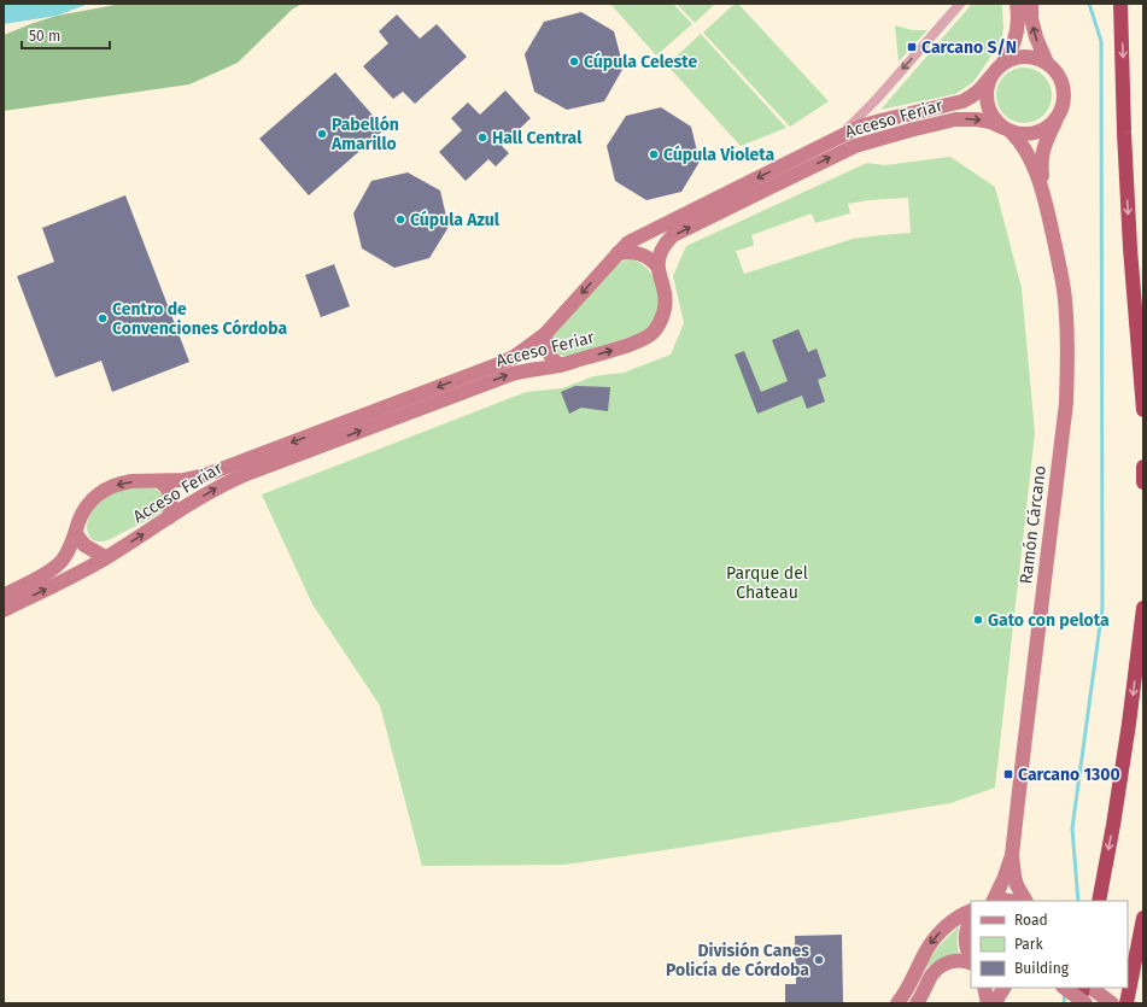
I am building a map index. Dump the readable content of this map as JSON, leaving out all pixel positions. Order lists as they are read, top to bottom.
{
  "streets": {
    "main road": ["Acceso Feriar", "Ramón Cárcano"]
  },
  "crossings": [
    ["Acceso Feriar", "Ramón Cárcano"]
  ],
  "parks": ["Parque del Chateau"],
  "places": {
    "transit": ["Carcano S/N", "Carcano 1300"],
    "other": [
      "Cúpula Celeste",
      "Pabellón Amarillo",
      "Hall Central",
      "Cúpula Violeta",
      "Cúpula Azul",
      "Centro de Convenciones Córdoba",
      "Gato con pelota",
      "División Canes Policía de Córdoba"
    ]
  },
  "legend": ["Road", "Park", "Building"],
  "scale_bar": "50 m"
}
